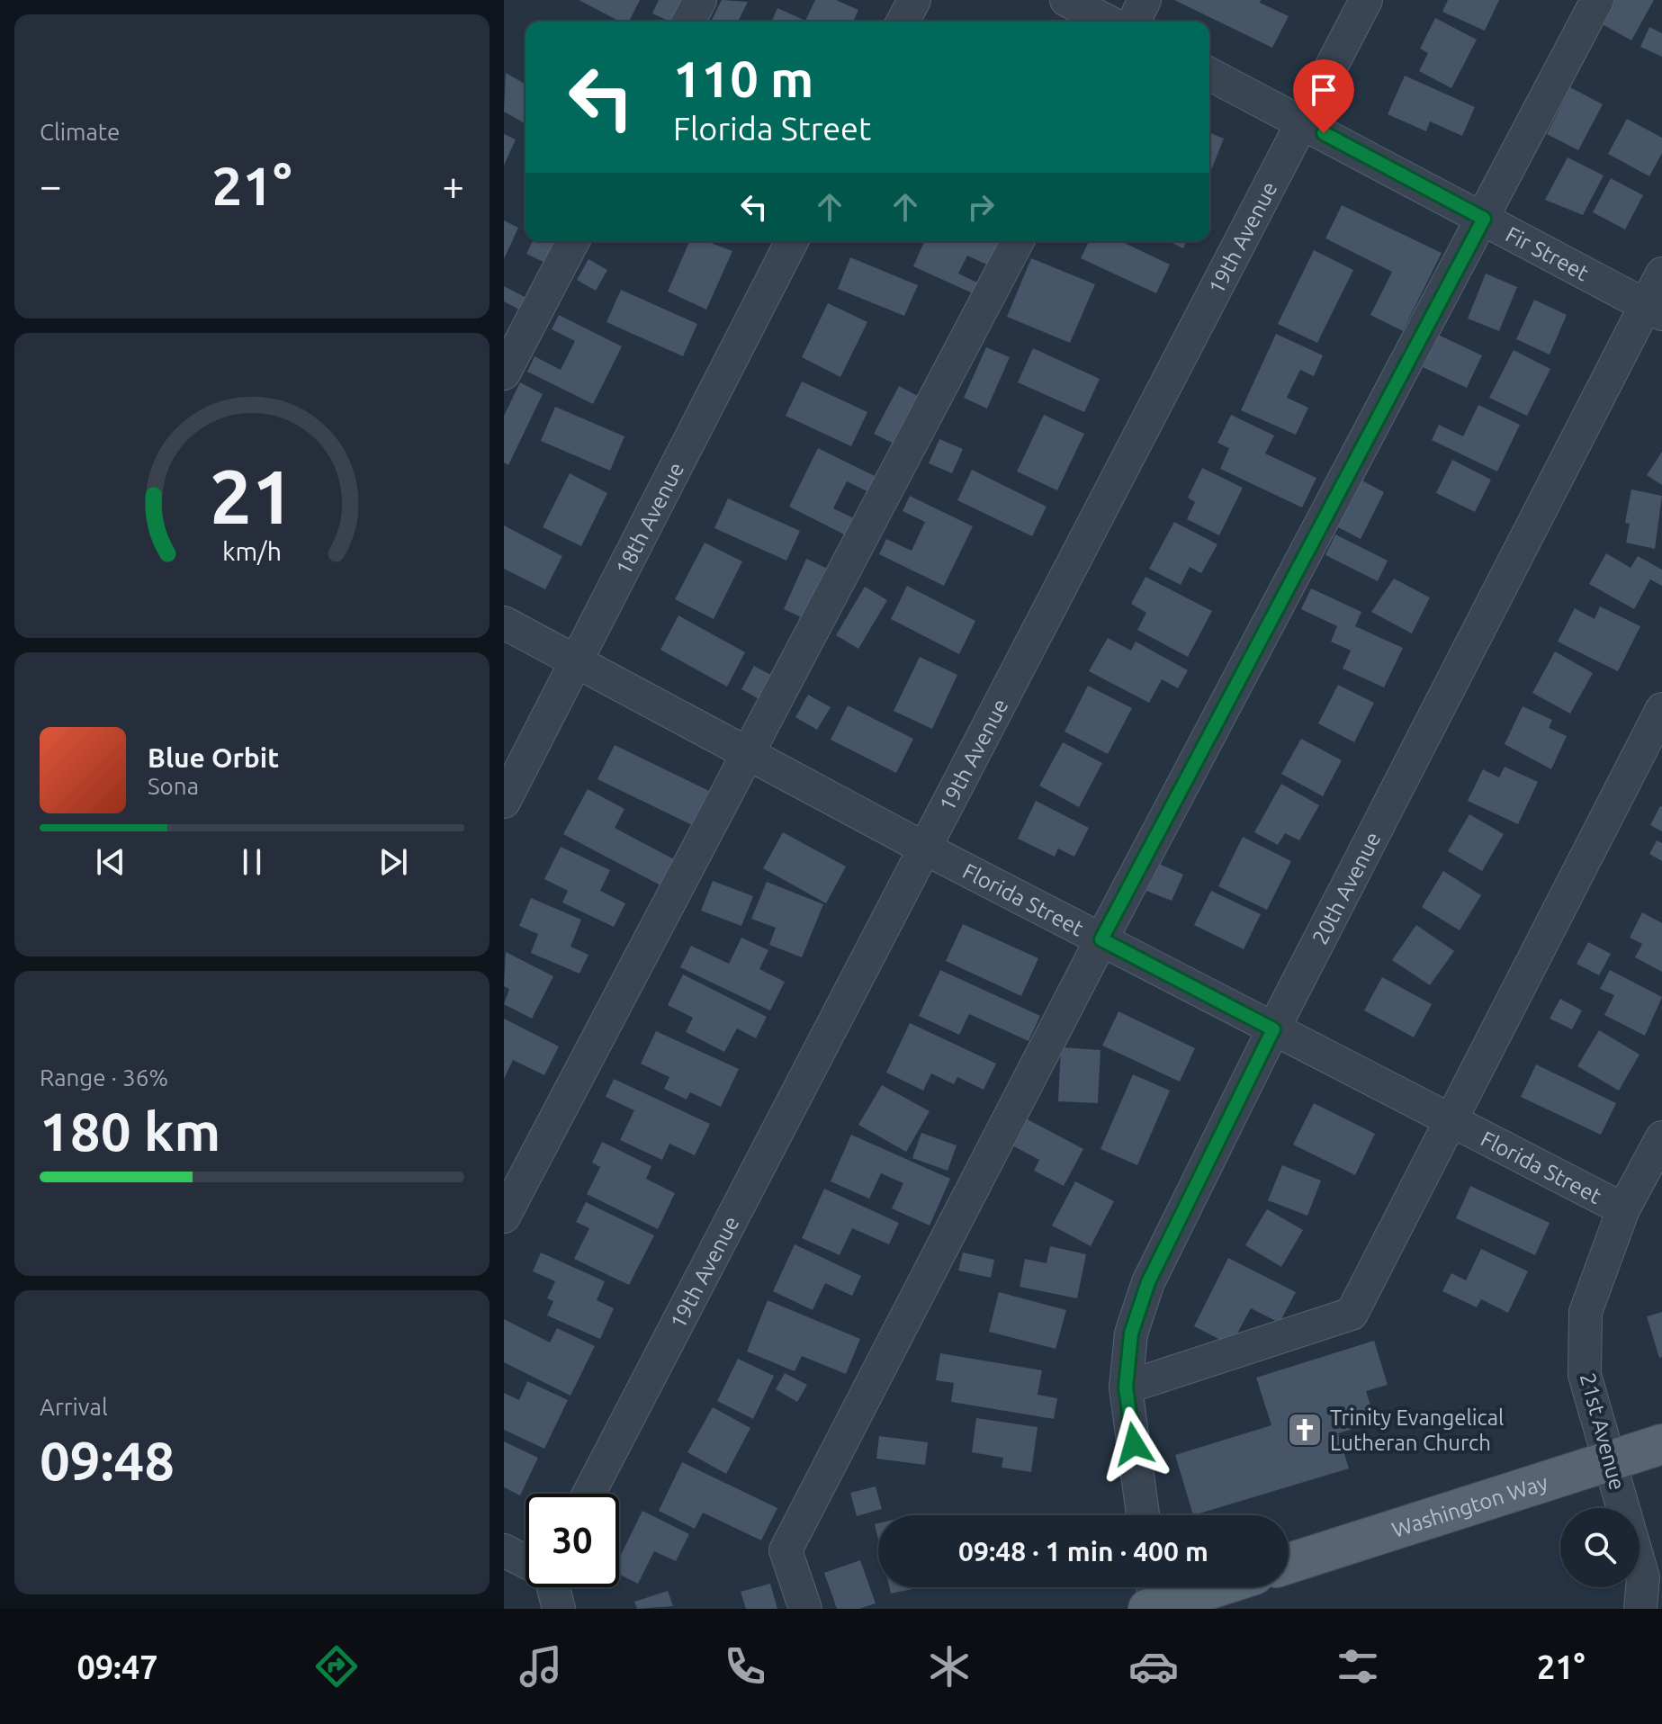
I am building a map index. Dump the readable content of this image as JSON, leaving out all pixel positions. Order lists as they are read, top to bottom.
{
  "streets": {
    "main road": ["Washington Way"],
    "street": [
      "19th Avenue",
      "Fir Street",
      "18th Avenue",
      "20th Avenue",
      "Florida Street",
      "21st Avenue"
    ]
  },
  "crossings": [
    ["19th Avenue", "Fir Street"],
    ["19th Avenue", "Florida Street"],
    ["Fir Street", "20th Avenue"],
    ["18th Avenue", "Florida Street"],
    ["20th Avenue", "Florida Street"],
    ["Florida Street", "21st Avenue"],
    ["21st Avenue", "Washington Way"]
  ],
  "places": {
    "church": ["Trinity Evangelical Lutheran Church"]
  },
  "page": {
    "tile": [
      "Climate",
      ["Range · 36%", "180 km"],
      ["Arrival", "09:48"]
    ],
    "turn": ["110 m", "Florida Street"],
    "heat": ["−", "21°", "+"],
    "song": ["Blue Orbit", "Sona"],
    "limit": "30",
    "trip": "09:48 · 1 min · 400 m",
    "tabs": ["09:47", "21°"],
    "gauge": ["21", "km/h"]
  }
}
